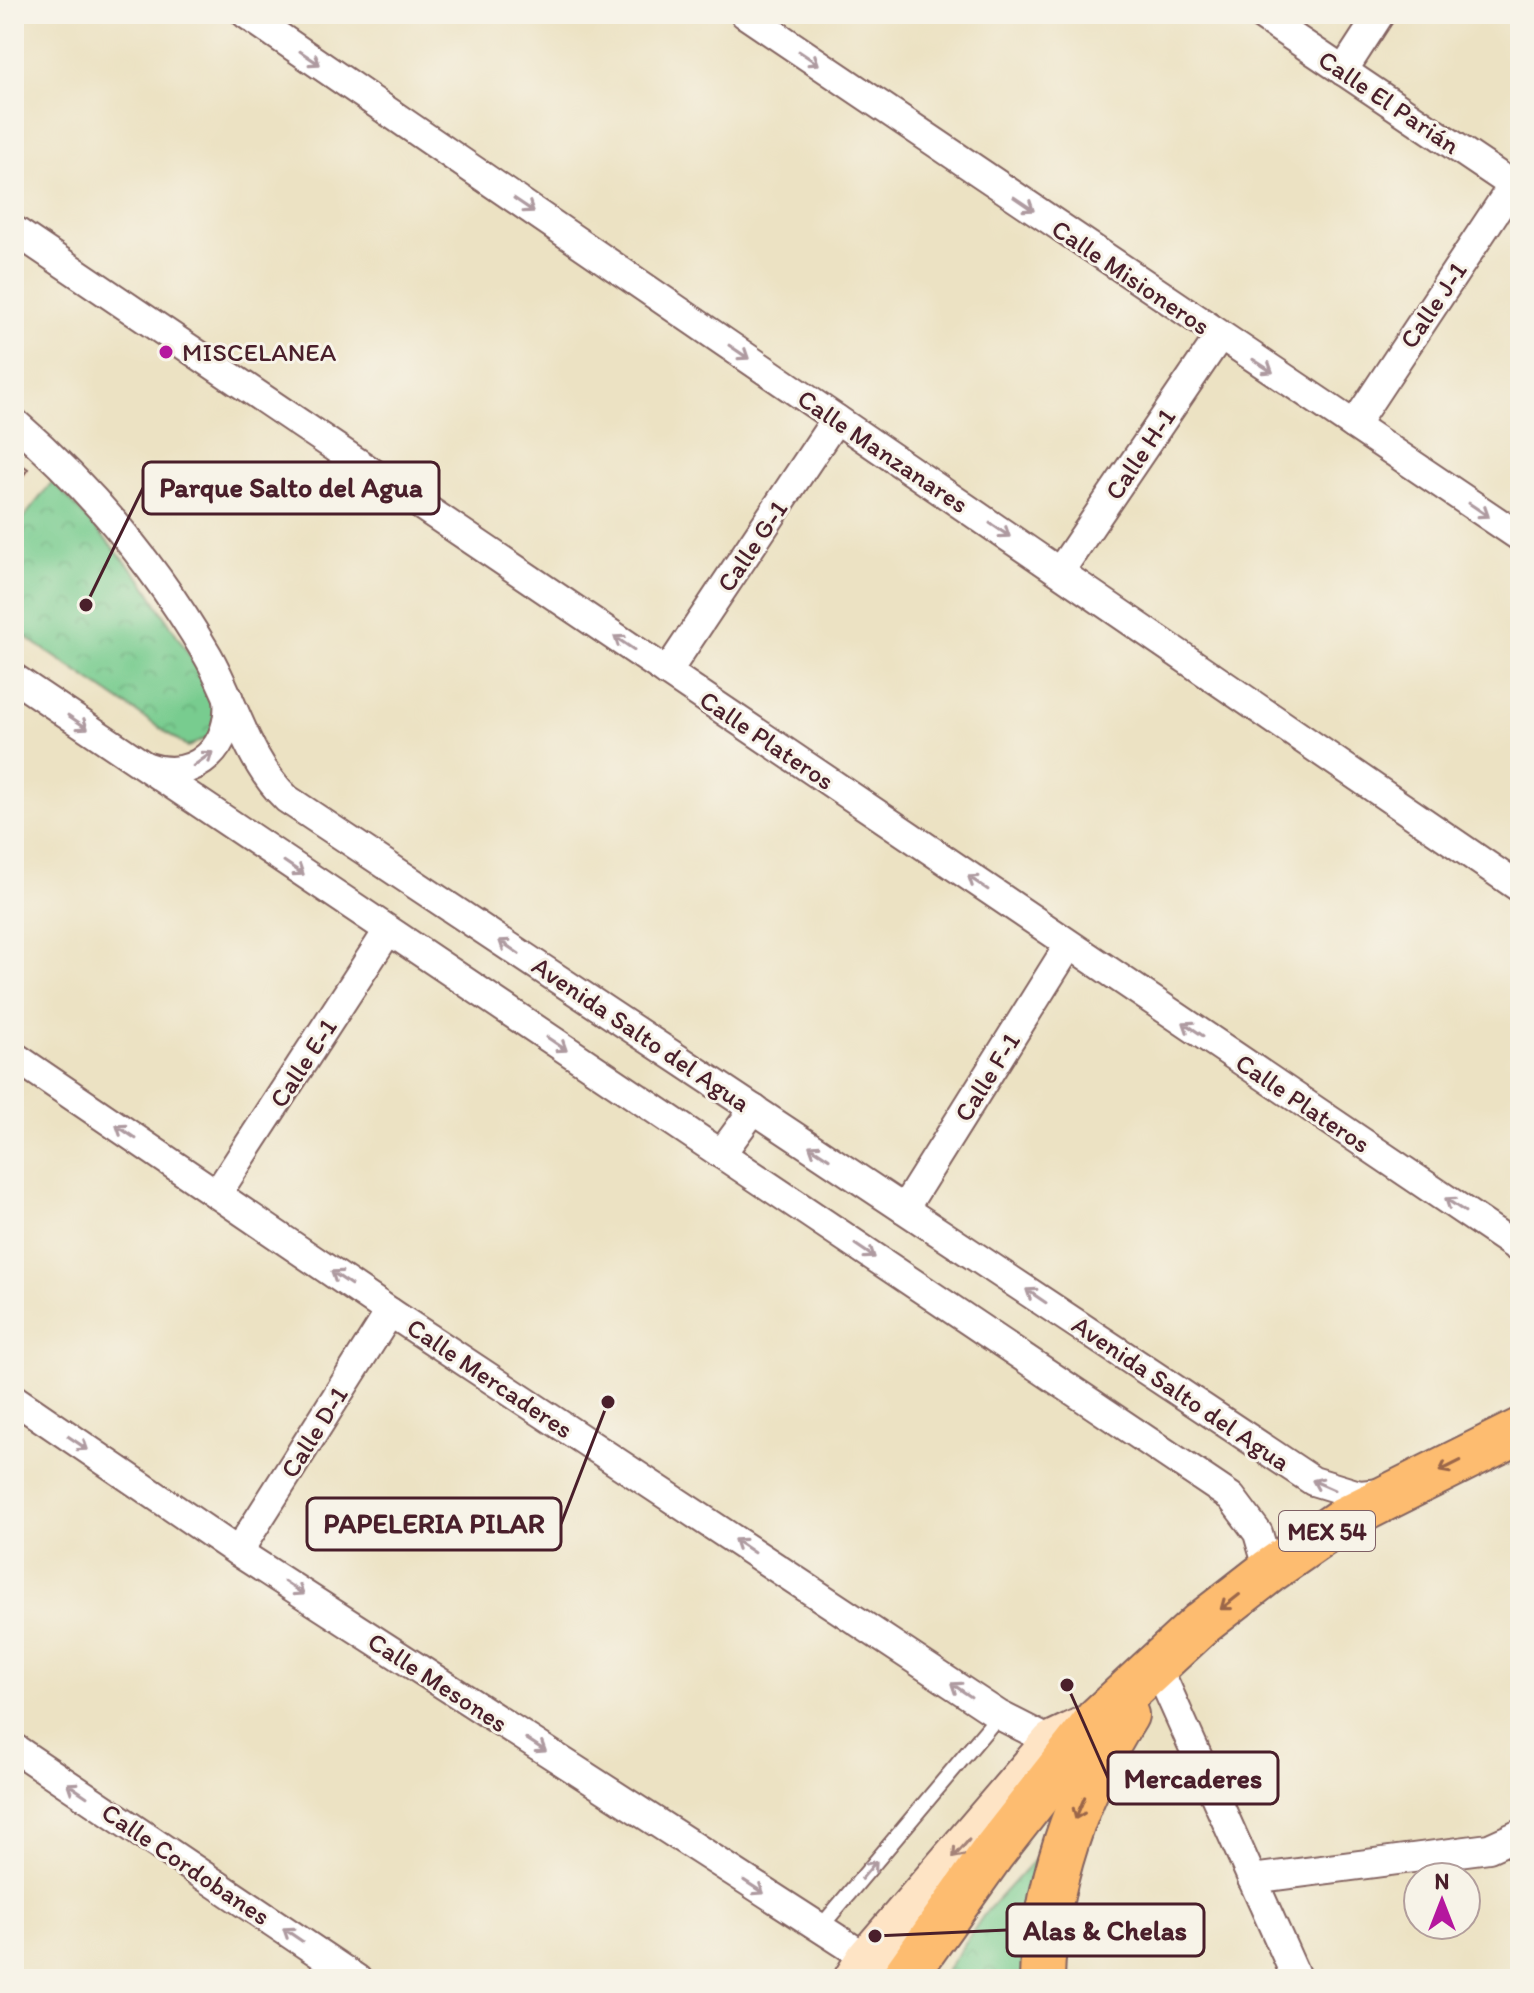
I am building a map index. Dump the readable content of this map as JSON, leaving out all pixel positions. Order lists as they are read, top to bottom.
{
  "streets": {
    "main road": ["MEX 54"],
    "street": [
      "Calle El Parián",
      "Calle Misioneros",
      "Calle J-1",
      "Calle Manzanares",
      "Calle H-1",
      "Calle G-1",
      "Calle Plateros",
      "Avenida Salto del Agua",
      "Calle E-1",
      "Calle F-1",
      "Calle Mercaderes",
      "Calle D-1",
      "Calle Mesones",
      "Calle Cordobanes"
    ]
  },
  "crossings": [
    ["Calle El Parián", "Calle J-1"],
    ["Calle Misioneros", "Calle J-1"],
    ["Calle Misioneros", "Calle H-1"],
    ["Calle Manzanares", "Calle H-1"],
    ["Calle Manzanares", "Calle G-1"],
    ["Calle G-1", "Calle Plateros"],
    ["Calle Plateros", "Calle F-1"],
    ["Avenida Salto del Agua", "Calle F-1"],
    ["Avenida Salto del Agua", "MEX 54"],
    ["Calle E-1", "Calle Mercaderes"],
    ["Calle Mercaderes", "Calle D-1"],
    ["Calle Mercaderes", "MEX 54"],
    ["Calle D-1", "Calle Mesones"],
    ["MEX 54", "Calle Mesones"]
  ],
  "one_way": [
    "Calle Misioneros",
    "Calle Manzanares",
    "Calle Plateros",
    "Calle Mercaderes",
    "Calle Mesones",
    "Calle Cordobanes"
  ],
  "places": [
    "MISCELANEA",
    "Parque Salto del Agua",
    "PAPELERIA PILAR",
    "Mercaderes",
    "Alas & Chelas"
  ],
  "north": "top"
}
